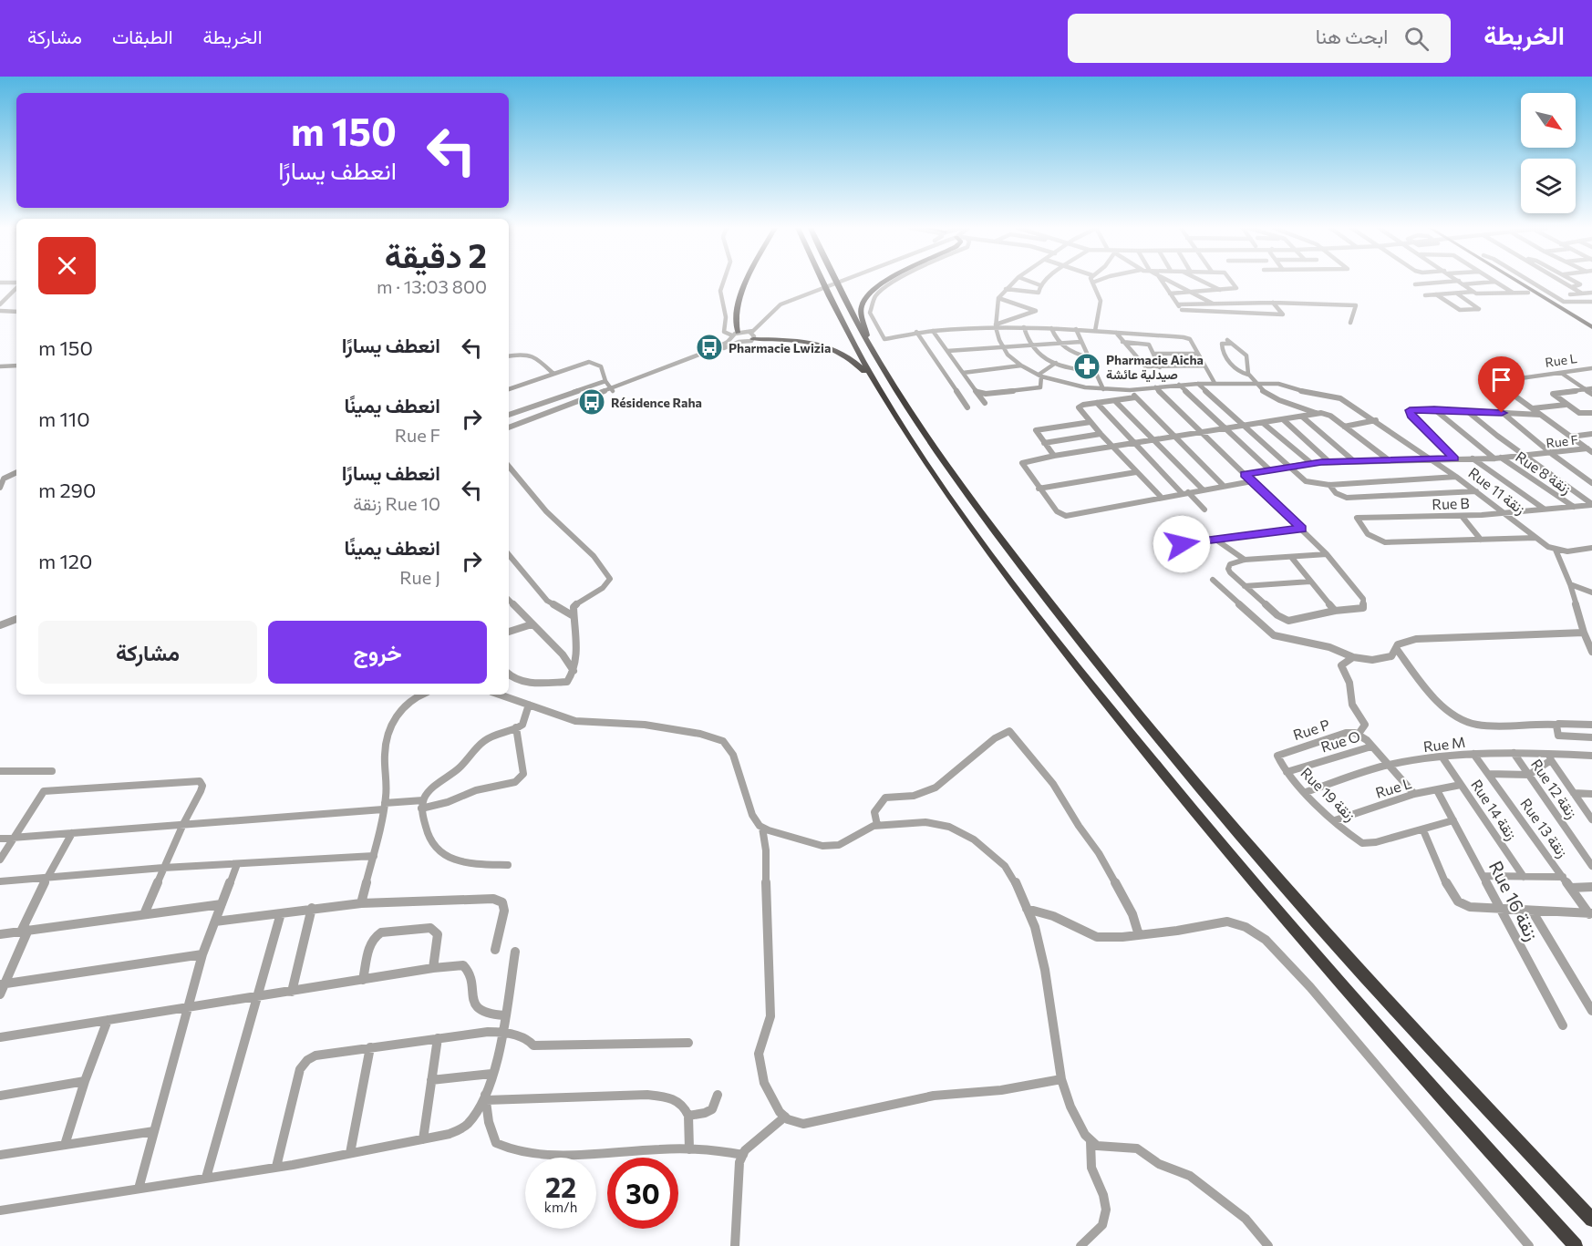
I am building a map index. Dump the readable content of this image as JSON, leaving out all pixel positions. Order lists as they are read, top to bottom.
{
  "streets": {
    "street": [
      "Rue L",
      "Rue F",
      "Rue 8 زنقة",
      "Rue 11 زنقة",
      "Rue B",
      "Rue P",
      "Rue O",
      "Rue M",
      "Rue 12 زنقة",
      "Rue 19 زنقة",
      "Rue 14 زنقة",
      "Rue 13 زنقة",
      "Rue 16 زنقة"
    ]
  },
  "crossings": [
    ["Rue L", "Rue 19 زنقة"],
    ["Rue L", "Rue 14 زنقة"],
    ["Rue L", "Rue 16 زنقة"],
    ["Rue F", "Rue 8 زنقة"],
    ["Rue F", "Rue 11 زنقة"],
    ["Rue 8 زنقة", "Rue B"],
    ["Rue 11 زنقة", "Rue B"],
    ["Rue P", "Rue 19 زنقة"],
    ["Rue O", "Rue 19 زنقة"],
    ["Rue M", "Rue 12 زنقة"],
    ["Rue M", "Rue 19 زنقة"],
    ["Rue M", "Rue 14 زنقة"],
    ["Rue M", "Rue 13 زنقة"]
  ],
  "places": {
    "bus stop": ["Pharmacie Lwizia", "Résidence Raha"],
    "pharmacy": ["Pharmacie Aicha صيدلية عائشة"]
  },
  "north": "bottom right",
  "page": {
    "header": "الخريطة",
    "search": "ابحث هنا",
    "nav": ["الخريطة", "الطبقات", "مشاركة"],
    "turn": ["150 m", "انعطف يسارًا"],
    "heading": ["2 دقيقة", "800 m · 13:03"],
    "list": [
      {
        "name": "انعطف يسارًا",
        "value": "150 m"
      },
      {
        "name": "انعطف يمينًا",
        "note": "Rue F",
        "value": "110 m"
      },
      {
        "name": "انعطف يسارًا",
        "note": "Rue 10 زنقة",
        "value": "290 m"
      },
      {
        "name": "انعطف يمينًا",
        "note": "Rue J",
        "value": "120 m"
      }
    ],
    "buttons": ["خروج", "مشاركة"],
    "speed": "22 km/h",
    "limit": "30"
  }
}
